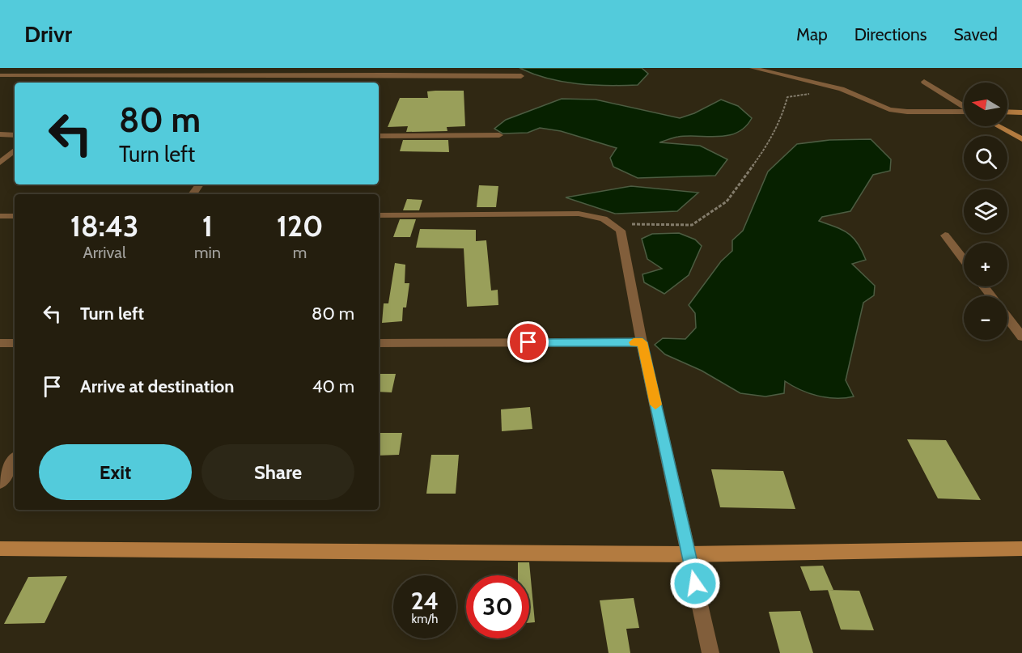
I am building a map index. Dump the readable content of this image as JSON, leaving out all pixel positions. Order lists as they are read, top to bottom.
{
  "north": "left",
  "page": {
    "header": "Drivr",
    "nav": ["Map", "Directions", "Saved"],
    "map_buttons": ["+", "−"],
    "turn": ["80 m", "Turn left"],
    "eta": [
      "18:43",
      "Arrival",
      "1",
      "min",
      "120",
      "m"
    ],
    "list": [
      {
        "name": "Turn left",
        "value": "80 m"
      },
      {
        "name": "Arrive at destination",
        "value": "40 m"
      }
    ],
    "buttons": ["Exit", "Share"],
    "speed": "24 km/h",
    "limit": "30"
  }
}
